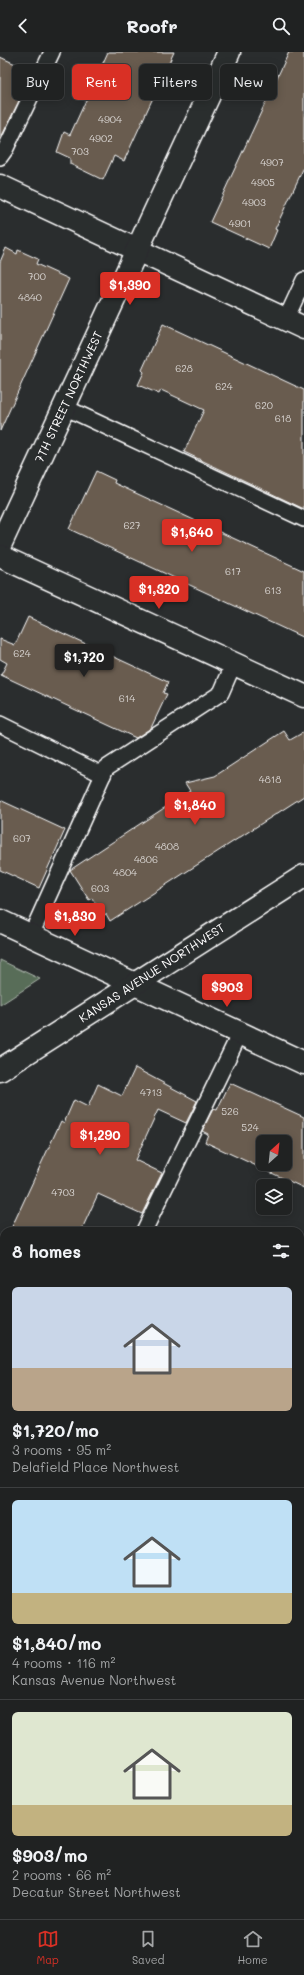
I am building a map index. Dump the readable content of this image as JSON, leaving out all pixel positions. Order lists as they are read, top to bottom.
{
  "streets": {
    "street": ["7TH STREET NORTHWEST", "KANSAS AVENUE NORTHWEST"]
  },
  "house_numbers": [
    "4904",
    "4902",
    "703",
    "4907",
    "4905",
    "4903",
    "4901",
    "700",
    "4840",
    "628",
    "624",
    "620",
    "618",
    "627",
    "617",
    "613",
    "624",
    "614",
    "4818",
    "607",
    "4808",
    "4806",
    "4804",
    "603",
    "4713",
    "526",
    "524",
    "4703"
  ],
  "north": "top right",
  "page": {
    "header": "Roofr",
    "chip": [
      "Buy",
      "Rent",
      "Filters",
      "New"
    ],
    "price": [
      "$1,390",
      "$1,640",
      "$1,320",
      "$1,720",
      "$1,840",
      "$1,830",
      "$903",
      "$1,290"
    ],
    "heading": "8 homes",
    "list": [
      {
        "name": "$1,720/mo",
        "note": "3 rooms · 95 m² · Delafield Place Northwest"
      },
      {
        "name": "$1,840/mo",
        "note": "4 rooms · 116 m² · Kansas Avenue Northwest"
      },
      {
        "name": "$903/mo",
        "note": "2 rooms · 66 m² · Decatur Street Northwest"
      }
    ],
    "tabs": ["Map", "Saved", "Home"]
  }
}
